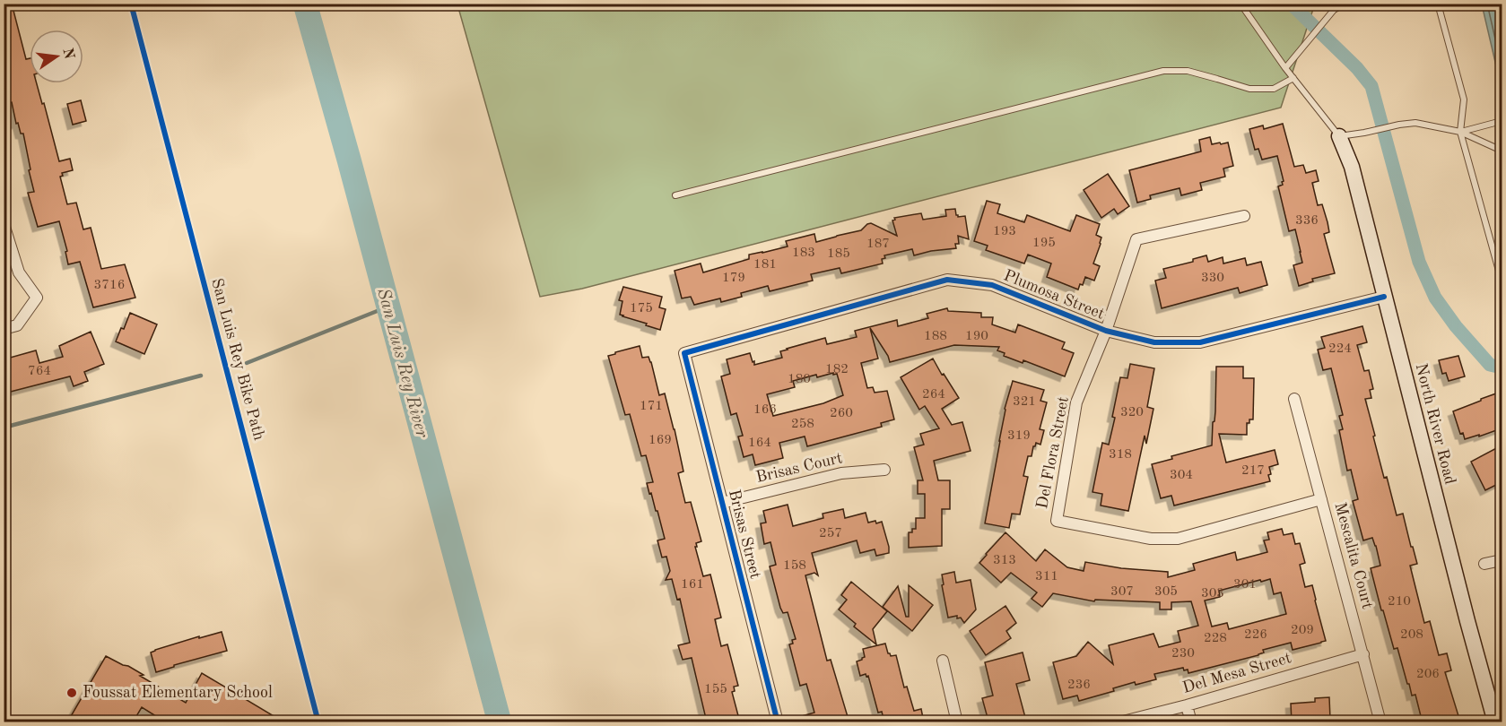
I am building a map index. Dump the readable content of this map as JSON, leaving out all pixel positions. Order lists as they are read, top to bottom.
{
  "streets": {
    "street": [
      "Plumosa Street",
      "North River Road",
      "Del Flora Street",
      "Brisas Court",
      "Brisas Street",
      "Mescalita Court",
      "Del Mesa Street"
    ],
    "cycle path": ["San Luis Rey Bike Path"]
  },
  "crossings": [
    ["Plumosa Street", "North River Road"],
    ["Plumosa Street", "Del Flora Street"],
    ["Plumosa Street", "Brisas Street"],
    ["Del Flora Street", "Mescalita Court"],
    ["Brisas Court", "Brisas Street"],
    ["Mescalita Court", "Del Mesa Street"]
  ],
  "water": ["San Luis Rey River"],
  "places": ["Foussat Elementary School"],
  "house_numbers": [
    "336",
    "193",
    "195",
    "187",
    "183",
    "185",
    "181",
    "179",
    "330",
    "3716",
    "175",
    "188",
    "190",
    "224",
    "182",
    "764",
    "180",
    "264",
    "321",
    "171",
    "166",
    "320",
    "260",
    "258",
    "319",
    "169",
    "164",
    "318",
    "217",
    "304",
    "257",
    "313",
    "158",
    "311",
    "161",
    "301",
    "307",
    "305",
    "303",
    "210",
    "209",
    "226",
    "208",
    "228",
    "230",
    "206",
    "236",
    "155"
  ],
  "north": "right"
}
